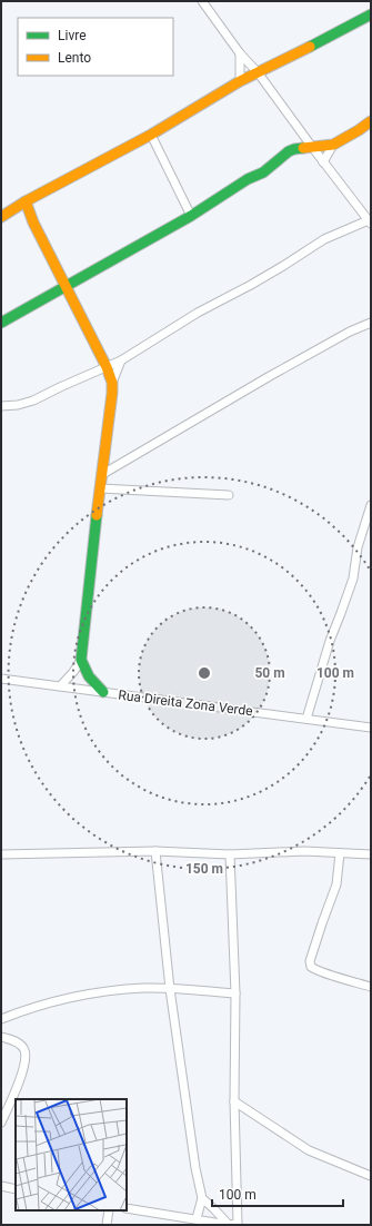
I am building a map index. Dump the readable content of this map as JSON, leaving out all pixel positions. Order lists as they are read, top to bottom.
{
  "streets": {
    "street": ["Rua Direita Zona Verde"]
  },
  "legend": ["Livre", "Lento"],
  "scale_bar": "100 m",
  "rings": ["50 m", "100 m", "150 m"]
}
